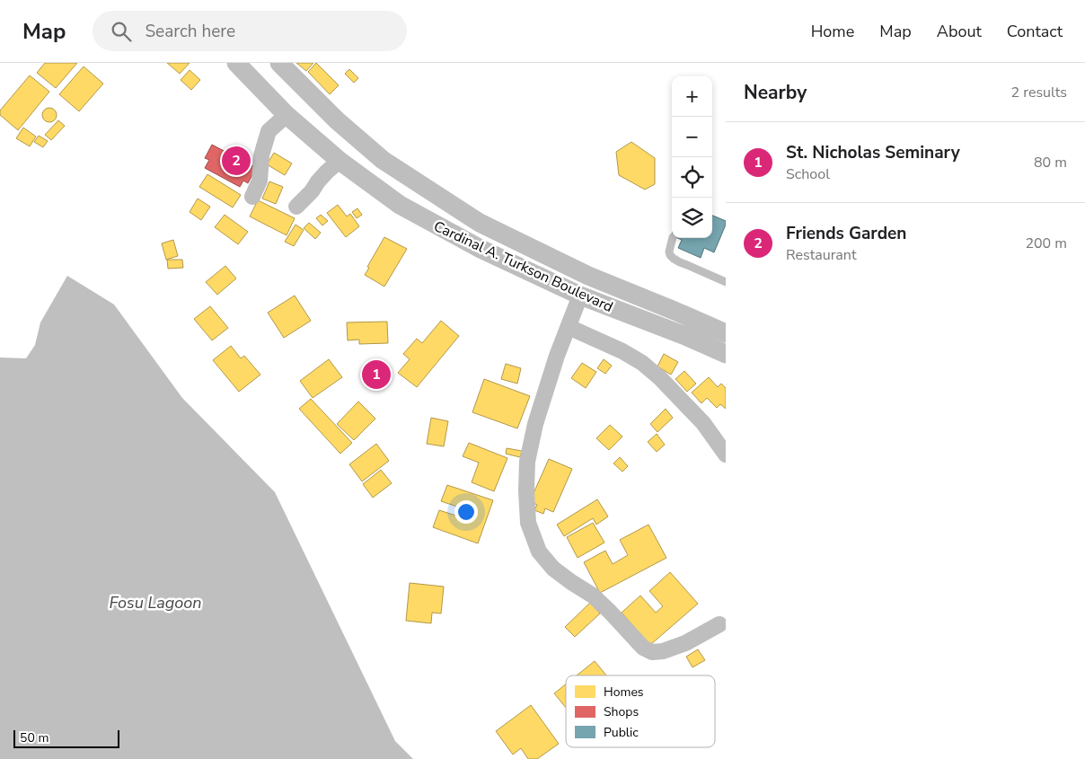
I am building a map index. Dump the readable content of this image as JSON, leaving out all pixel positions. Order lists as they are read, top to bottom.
{
  "streets": {
    "street": ["Cardinal A. Turkson Boulevard"]
  },
  "water": ["Fosu Lagoon"],
  "legend": ["Homes", "Shops", "Public"],
  "scale_bar": "50 m",
  "page": {
    "header": "Map",
    "search": "Search here",
    "nav": [
      "Home",
      "Map",
      "About",
      "Contact"
    ],
    "heading": ["Nearby", "2 results"],
    "map_buttons": ["+", "−"],
    "list": [
      {
        "mark": "1",
        "name": "St. Nicholas Seminary",
        "note": "School",
        "value": "80 m"
      },
      {
        "mark": "2",
        "name": "Friends Garden",
        "note": "Restaurant",
        "value": "200 m"
      }
    ],
    "pins": ["2", "1"],
    "scale": "50 m"
  }
}
